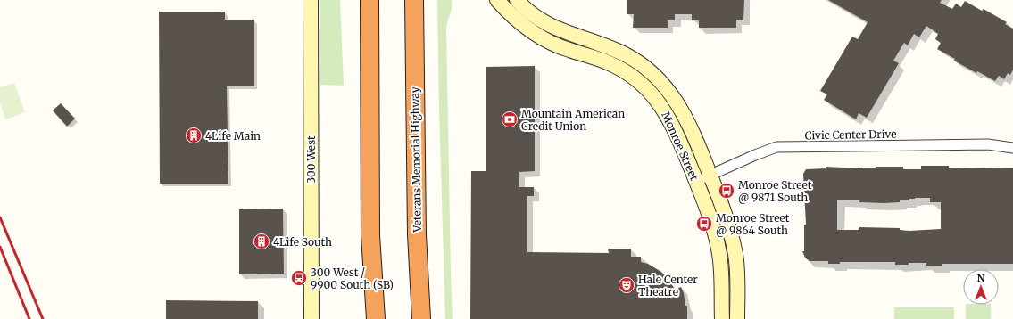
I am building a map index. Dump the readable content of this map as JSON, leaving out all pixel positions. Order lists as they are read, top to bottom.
{
  "streets": {
    "highway": ["Veterans Memorial Highway"],
    "street": ["Civic Center Drive", "Monroe Street", "300 West"]
  },
  "crossings": [
    ["Civic Center Drive", "Monroe Street"]
  ],
  "places": {
    "bank": ["Mountain American Credit Union"],
    "building": ["4Life Main", "4Life South"],
    "bus stop": ["Monroe Street @ 9871 South", "Monroe Street @ 9864 South", "300 West / 9900 South (SB)"],
    "theatre": ["Hale Center Theatre"]
  },
  "north": "top"
}
